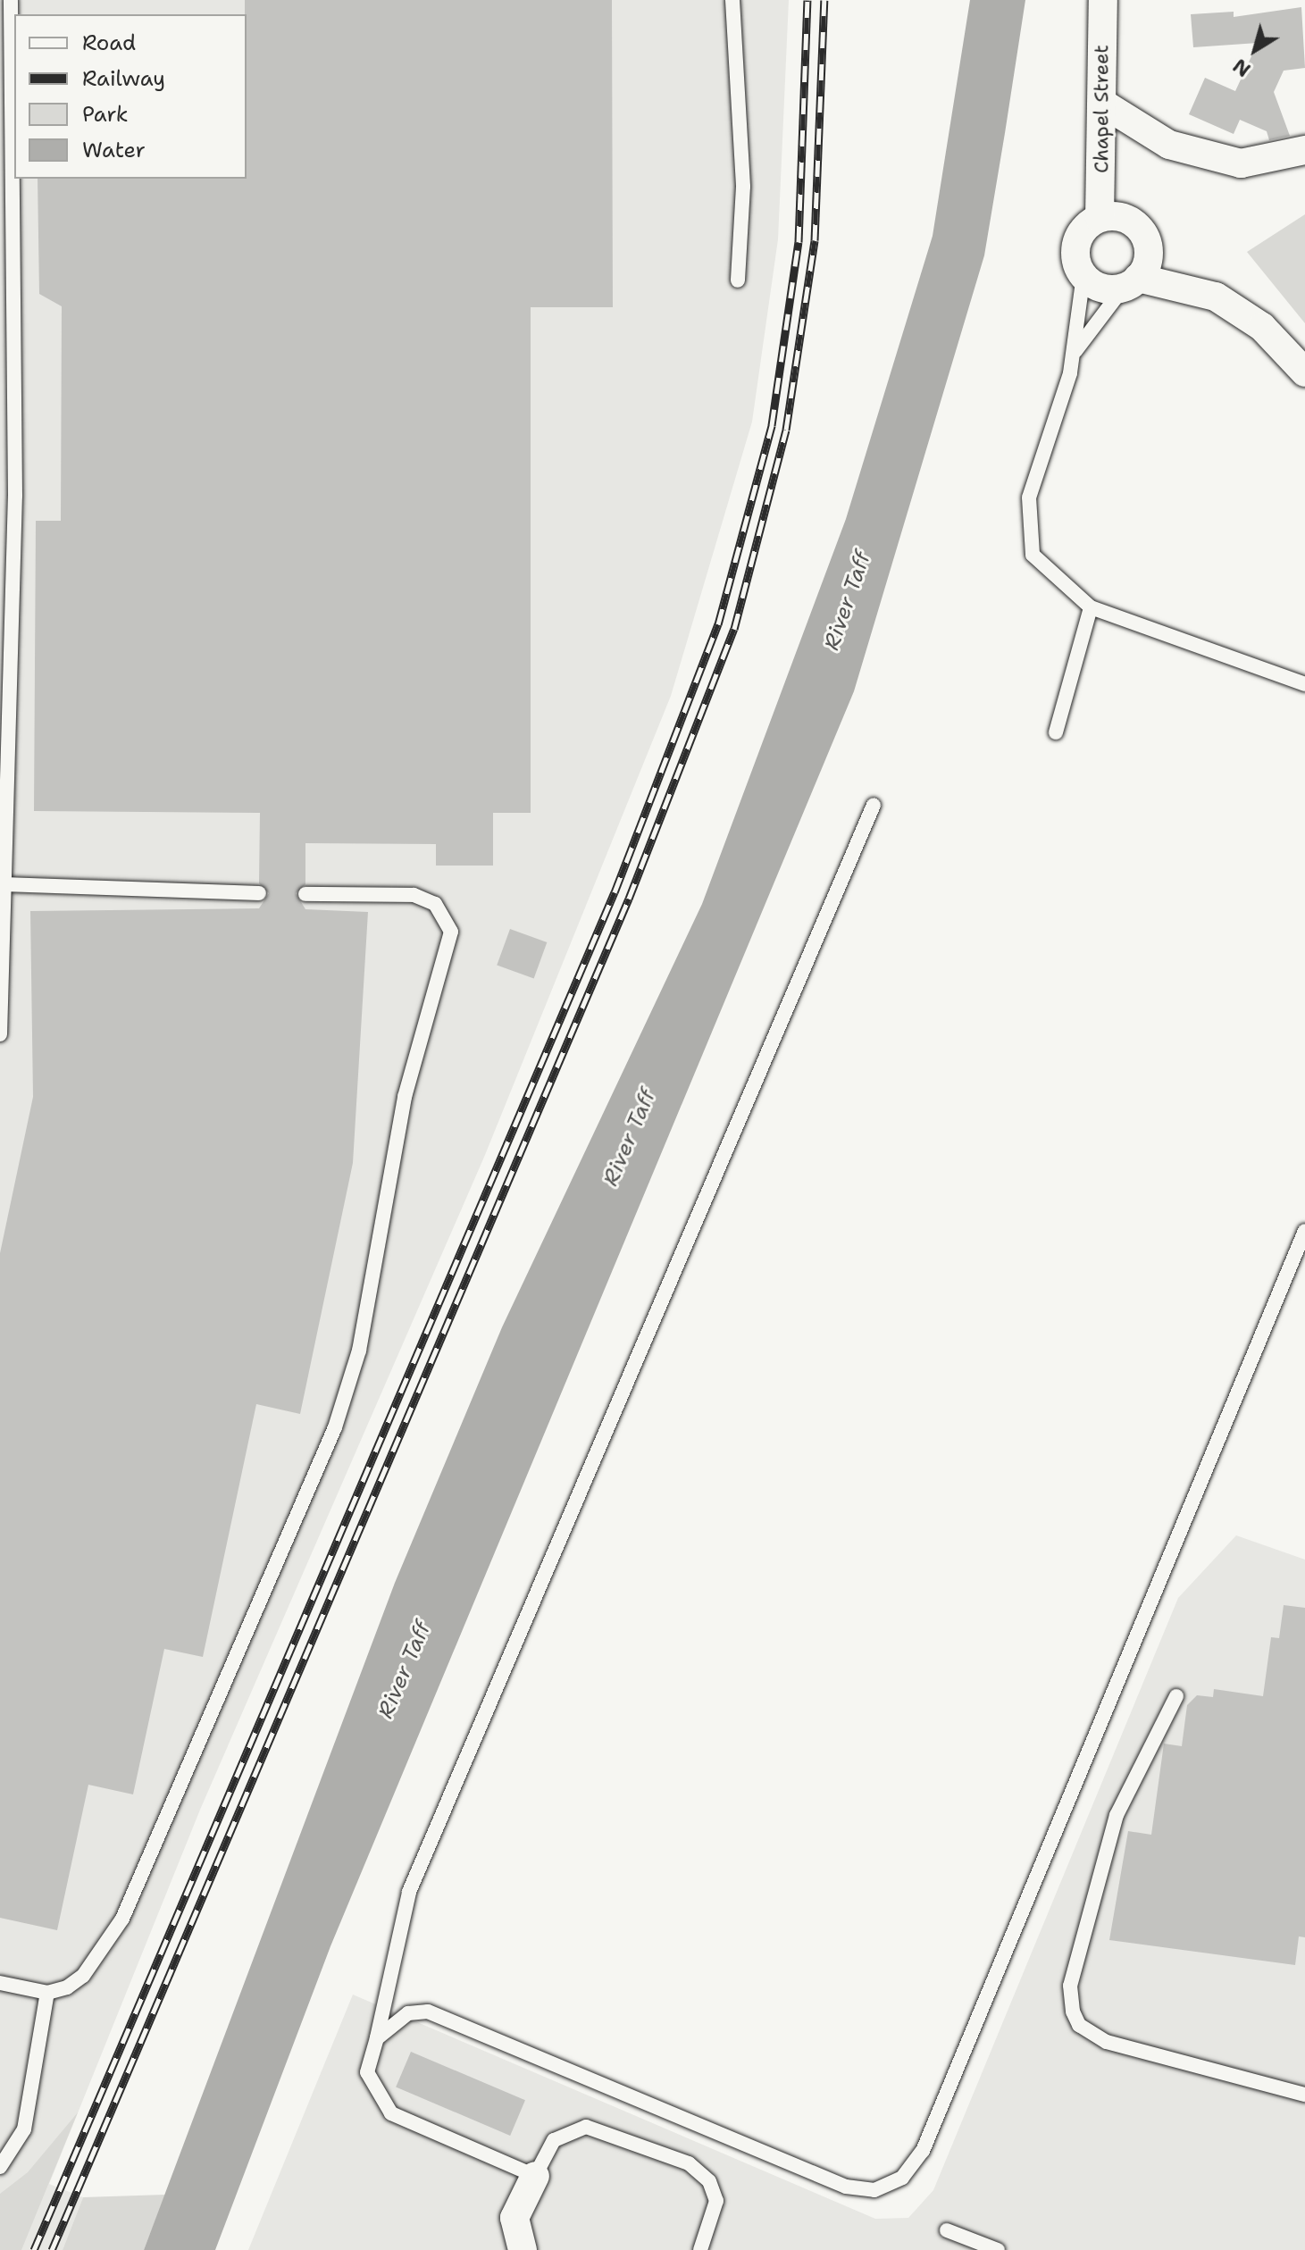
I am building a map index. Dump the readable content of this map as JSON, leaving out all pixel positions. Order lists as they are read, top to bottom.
{
  "streets": {
    "street": ["Chapel Street"]
  },
  "water": ["River Taff"],
  "legend": [
    "Road",
    "Railway",
    "Park",
    "Water"
  ],
  "north": "bottom left"
}
